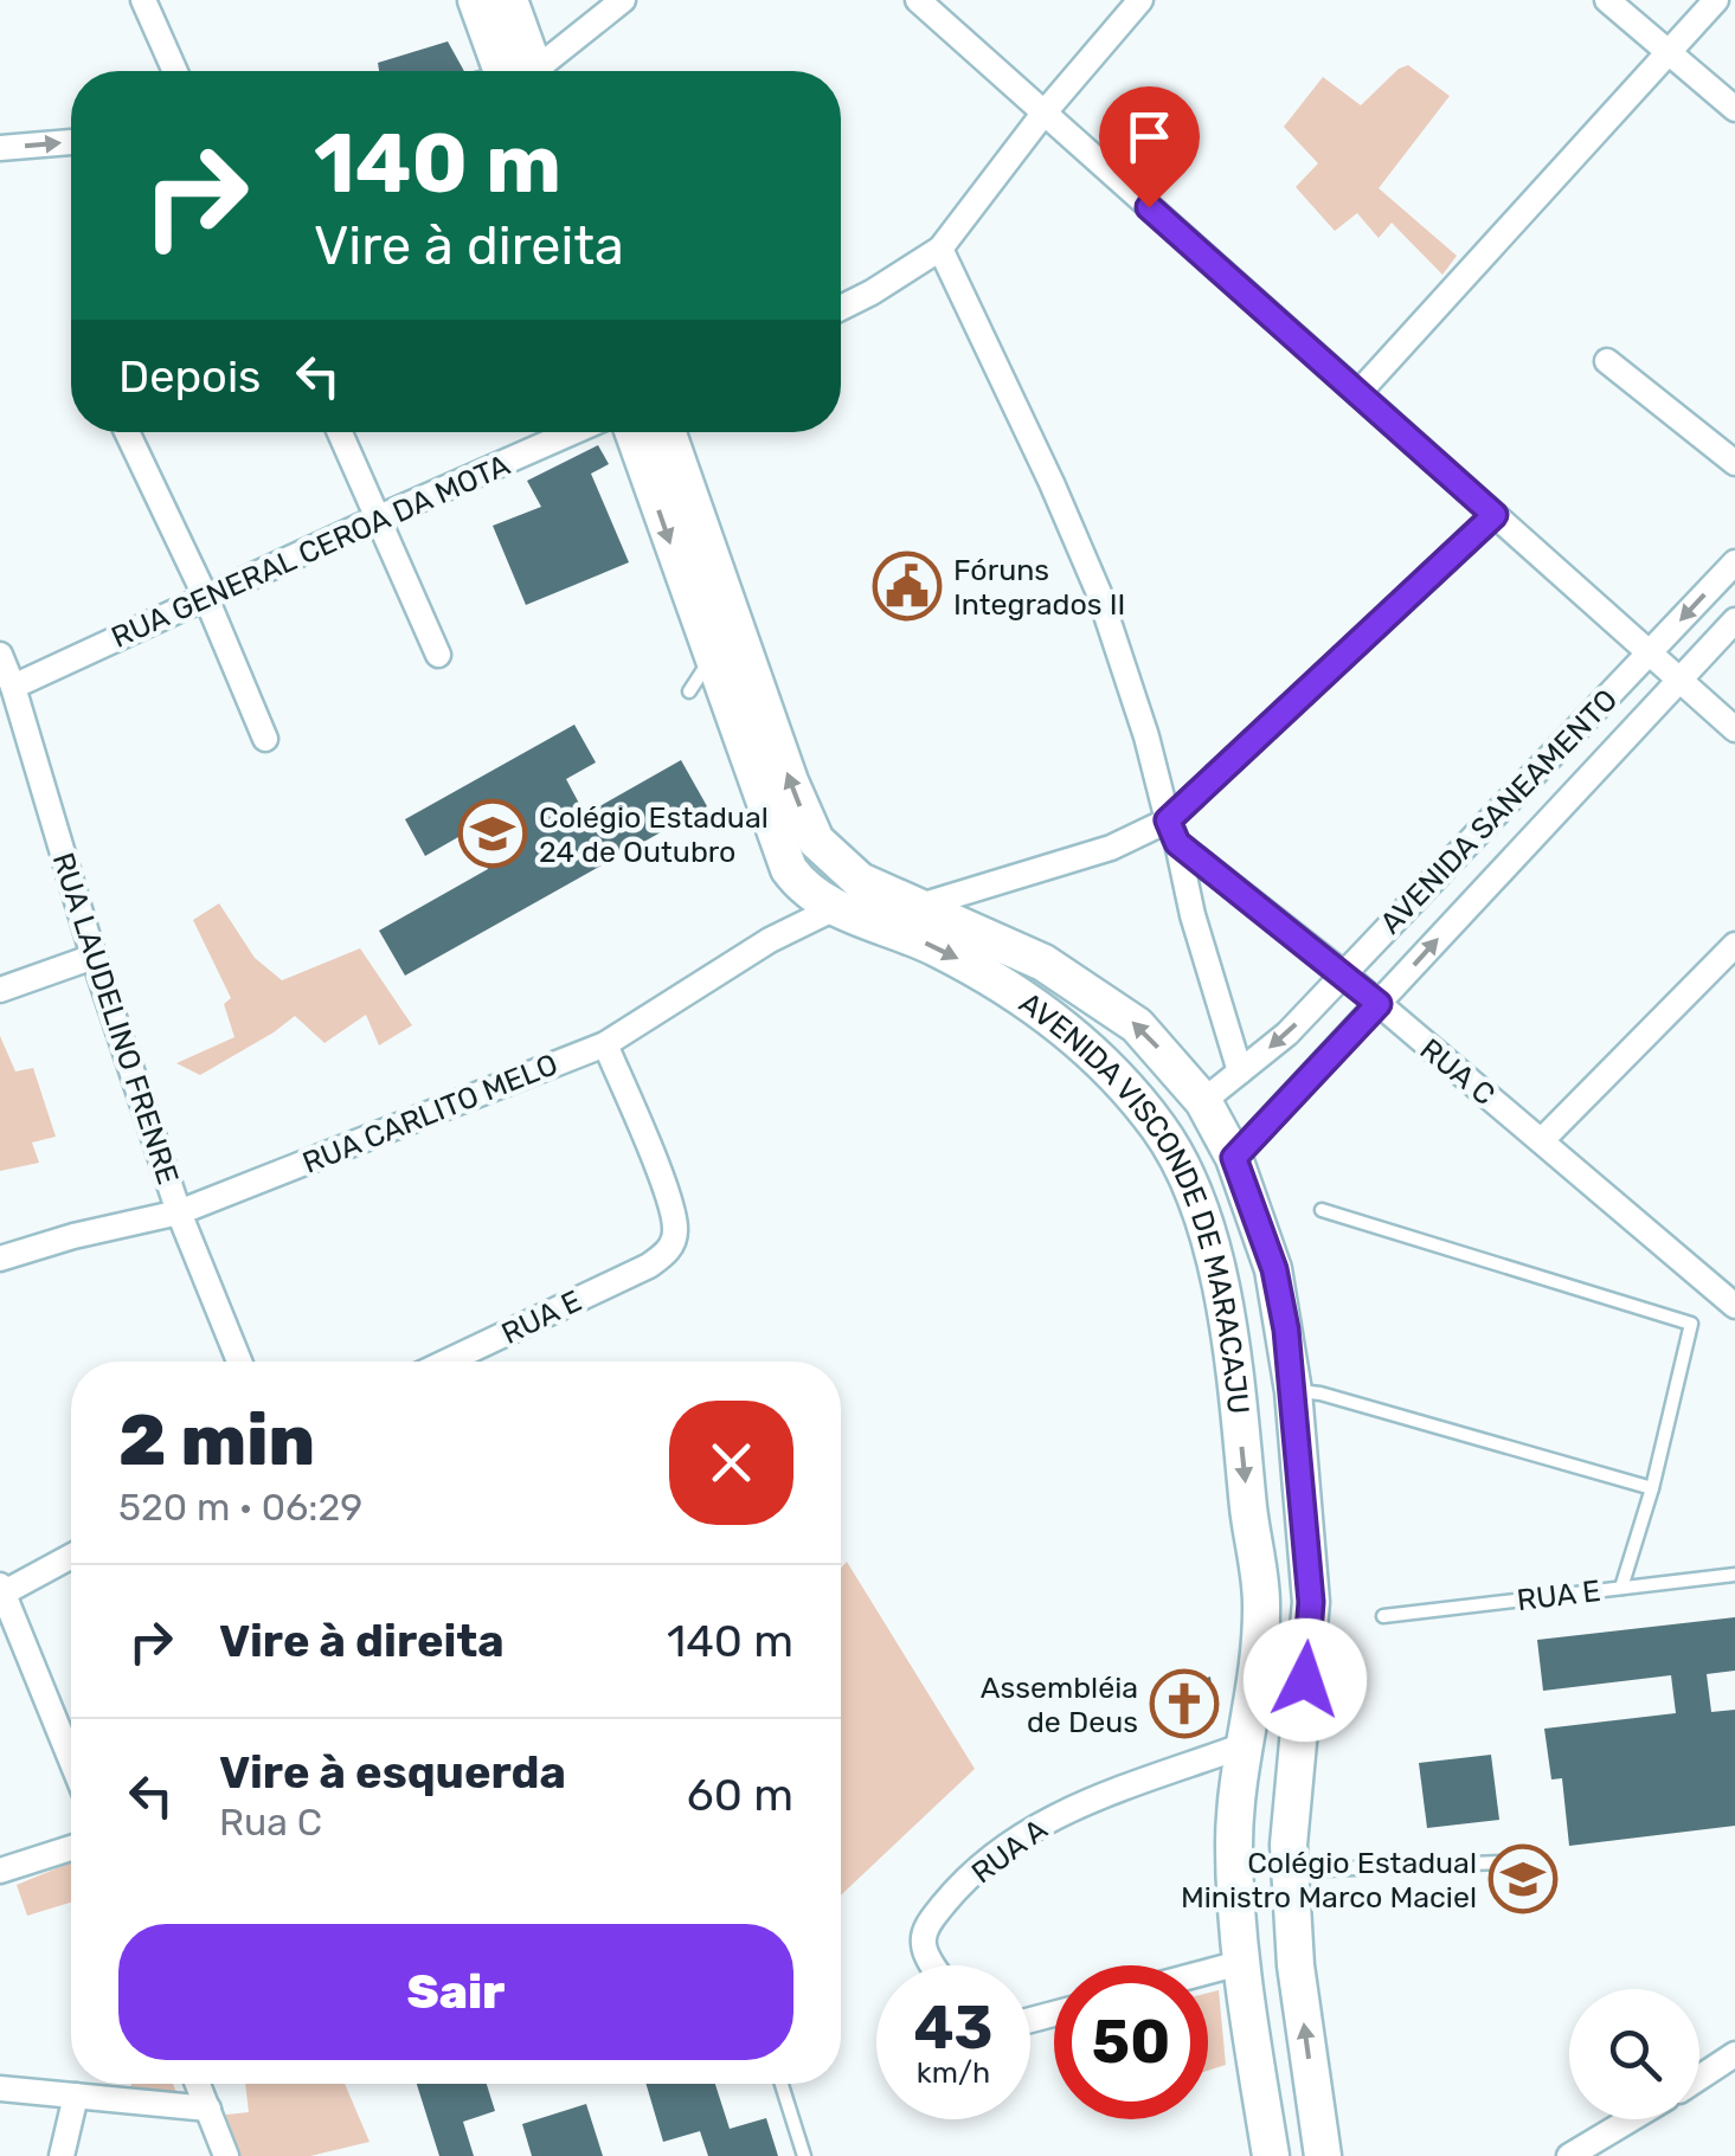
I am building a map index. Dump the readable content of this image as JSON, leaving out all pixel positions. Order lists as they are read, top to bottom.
{
  "streets": {
    "main road": ["AVENIDA VISCONDE DE MARACAJU"],
    "street": [
      "RUA GENERAL CEROA DA MOTA",
      "AVENIDA SANEAMENTO",
      "RUA LAUDELINO FRENRE",
      "RUA C",
      "RUA CARLITO MELO",
      "RUA E",
      "RUA A"
    ]
  },
  "crossings": [
    ["RUA GENERAL CEROA DA MOTA", "RUA LAUDELINO FRENRE"],
    ["AVENIDA SANEAMENTO", "RUA C"],
    ["AVENIDA SANEAMENTO", "AVENIDA VISCONDE DE MARACAJU"],
    ["RUA LAUDELINO FRENRE", "RUA CARLITO MELO"],
    ["RUA CARLITO MELO", "AVENIDA VISCONDE DE MARACAJU"],
    ["RUA CARLITO MELO", "RUA E"],
    ["AVENIDA VISCONDE DE MARACAJU", "RUA A"]
  ],
  "places": {
    "public building": ["Fóruns Integrados II"],
    "school or university": ["Colégio Estadual 24 de Outubro", "Colégio Estadual Ministro Marco Maciel"],
    "church": ["Assembléia de Deus"]
  },
  "page": {
    "turn": ["140 m", "Vire à direita"],
    "then": "Depois",
    "heading": ["2 min", "520 m · 06:29"],
    "list": [
      {
        "name": "Vire à direita",
        "value": "140 m"
      },
      {
        "name": "Vire à esquerda",
        "note": "Rua C",
        "value": "60 m"
      }
    ],
    "buttons": "Sair",
    "speed": "43 km/h",
    "limit": "50"
  }
}
